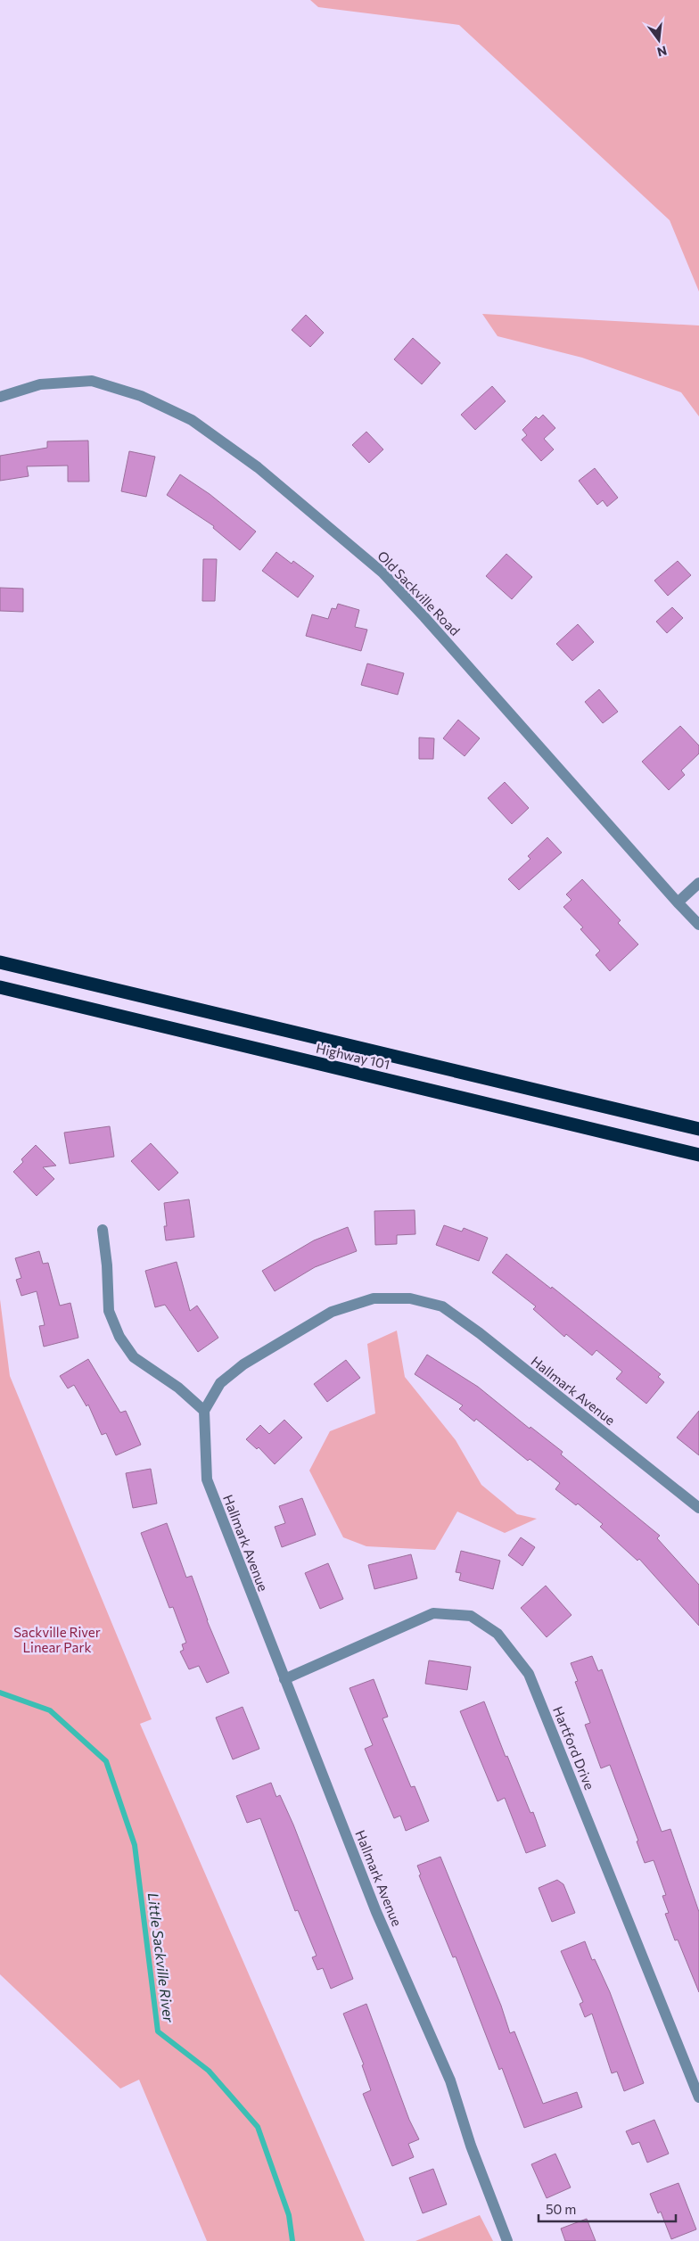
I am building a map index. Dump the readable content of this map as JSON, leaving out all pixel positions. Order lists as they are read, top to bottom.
{
  "streets": {
    "highway": ["Highway 101"],
    "street": ["Old Sackville Road", "Hallmark Avenue", "Hartford Drive"]
  },
  "crossings": [
    ["Hallmark Avenue", "Hartford Drive"]
  ],
  "water": ["Little Sackville River"],
  "parks": ["Sackville River Linear Park"],
  "scale_bar": "50 m",
  "north": "bottom"
}
